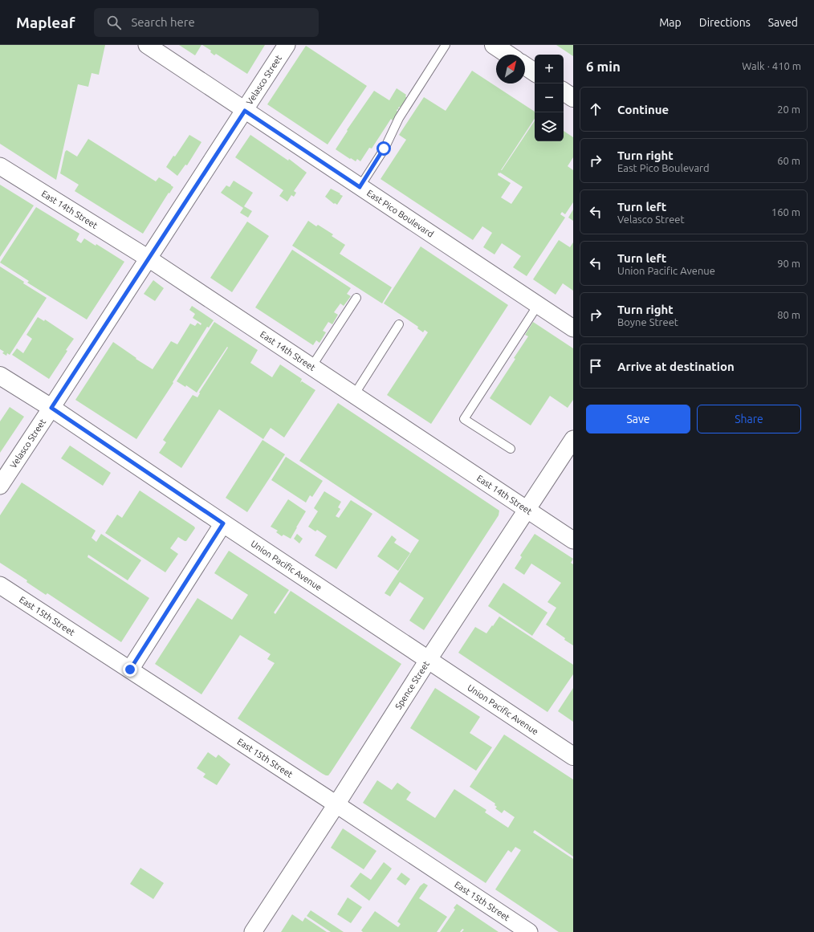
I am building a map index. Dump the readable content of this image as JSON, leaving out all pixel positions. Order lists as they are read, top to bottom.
{
  "streets": {
    "street": [
      "Velasco Street",
      "East 14th Street",
      "East Pico Boulevard",
      "Union Pacific Avenue",
      "East 15th Street",
      "Spence Street"
    ]
  },
  "crossings": [
    ["Velasco Street", "East 14th Street"],
    ["Velasco Street", "East Pico Boulevard"],
    ["Velasco Street", "Union Pacific Avenue"],
    ["East 14th Street", "Spence Street"],
    ["Union Pacific Avenue", "Spence Street"],
    ["East 15th Street", "Spence Street"]
  ],
  "north": "top right",
  "page": {
    "header": "Mapleaf",
    "search": "Search here",
    "nav": ["Map", "Directions", "Saved"],
    "heading": ["6 min", "Walk · 410 m"],
    "map_buttons": ["+", "−"],
    "list": [
      ["Continue", "20 m"],
      ["Turn right", "East Pico Boulevard", "60 m"],
      ["Turn left", "Velasco Street", "160 m"],
      ["Turn left", "Union Pacific Avenue", "90 m"],
      ["Turn right", "Boyne Street", "80 m"],
      "Arrive at destination"
    ],
    "buttons": ["Save", "Share"]
  }
}
